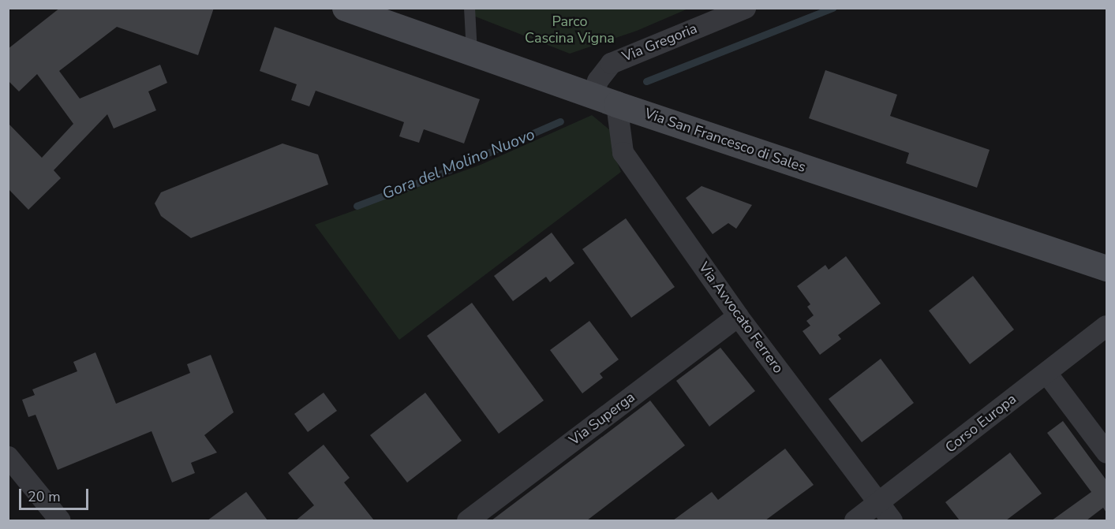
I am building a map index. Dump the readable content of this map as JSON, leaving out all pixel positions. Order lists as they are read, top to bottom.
{
  "streets": {
    "main road": ["Via San Francesco di Sales"],
    "street": [
      "Via Gregoria",
      "Via Avvocato Ferrero",
      "Via Superga",
      "Corso Europa"
    ]
  },
  "crossings": [
    ["Via Gregoria", "Via San Francesco di Sales"],
    ["Via San Francesco di Sales", "Via Avvocato Ferrero"],
    ["Via Avvocato Ferrero", "Via Superga"],
    ["Via Avvocato Ferrero", "Corso Europa"]
  ],
  "water": ["Gora del Molino Nuovo"],
  "parks": ["Parco Cascina Vigna"],
  "scale_bar": "20 m"
}
